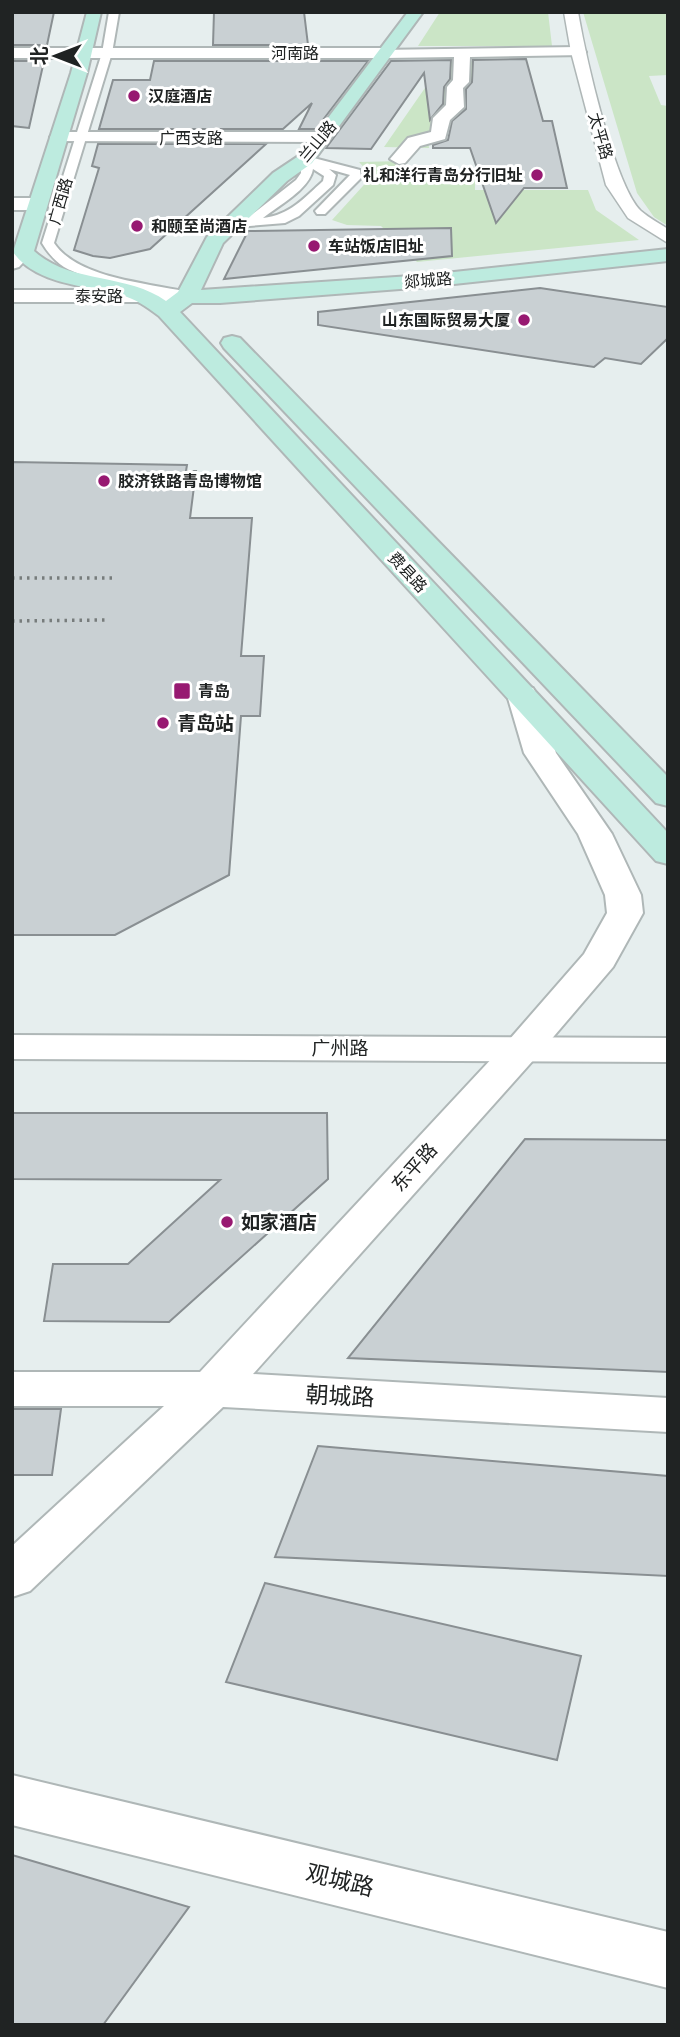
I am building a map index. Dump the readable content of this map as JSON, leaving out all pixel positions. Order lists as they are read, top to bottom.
{
  "streets": {
    "main road": [
      "兰山路",
      "广西路",
      "郯城路",
      "费县路"
    ],
    "street": [
      "河南路",
      "太平路",
      "广西支路",
      "泰安路",
      "广州路",
      "东平路",
      "朝城路",
      "观城路"
    ]
  },
  "crossings": [
    ["河南路", "太平路"],
    ["河南路", "兰山路"],
    ["河南路", "广西路"],
    ["广西支路", "兰山路"],
    ["广西支路", "广西路"],
    ["兰山路", "广西路"],
    ["兰山路", "郯城路"],
    ["兰山路", "泰安路"],
    ["兰山路", "费县路"],
    ["广西路", "郯城路"],
    ["广西路", "泰安路"],
    ["广西路", "费县路"],
    ["郯城路", "泰安路"],
    ["郯城路", "费县路"],
    ["泰安路", "费县路"],
    ["费县路", "东平路"],
    ["广州路", "东平路"],
    ["东平路", "朝城路"]
  ],
  "places": {
    "other": [
      "汉庭酒店",
      "礼和洋行青岛分行旧址",
      "和颐至尚酒店",
      "车站饭店旧址",
      "山东国际贸易大厦",
      "胶济铁路青岛博物馆",
      "青岛站",
      "如家酒店"
    ],
    "transit": ["青岛"]
  },
  "north": "left"
}
